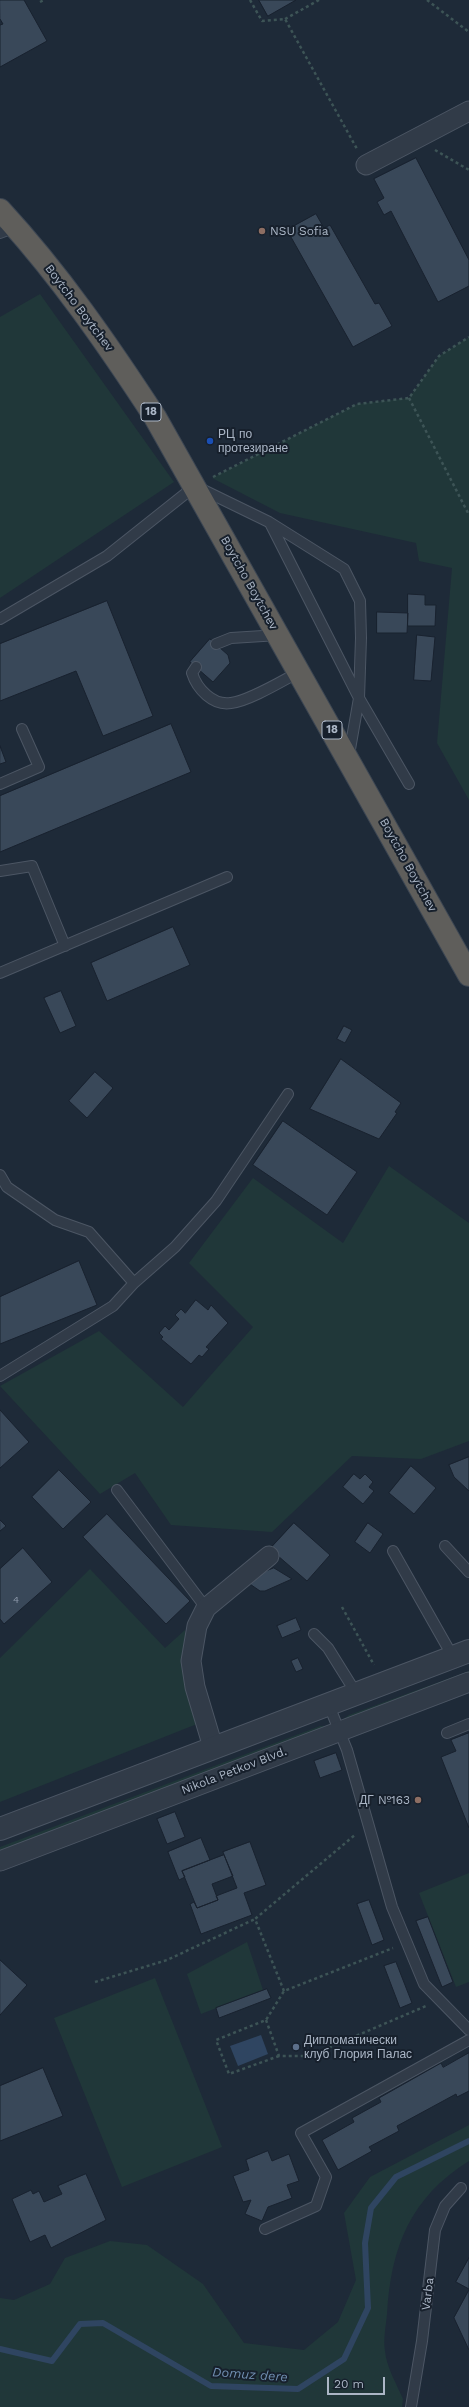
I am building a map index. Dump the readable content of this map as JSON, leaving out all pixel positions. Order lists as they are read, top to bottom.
{
  "streets": {
    "highway": ["Boytcho Boytchev", "18"],
    "street": ["Nikola Petkov Blvd."],
    "lane": ["Varba"]
  },
  "water": ["Domuz dere"],
  "places": [
    "NSU Sofia",
    "РЦ по протезиране",
    "ДГ №163",
    "Дипломатически клуб Глория Палас"
  ],
  "house_numbers": ["4"],
  "scale_bar": "20 m"
}
